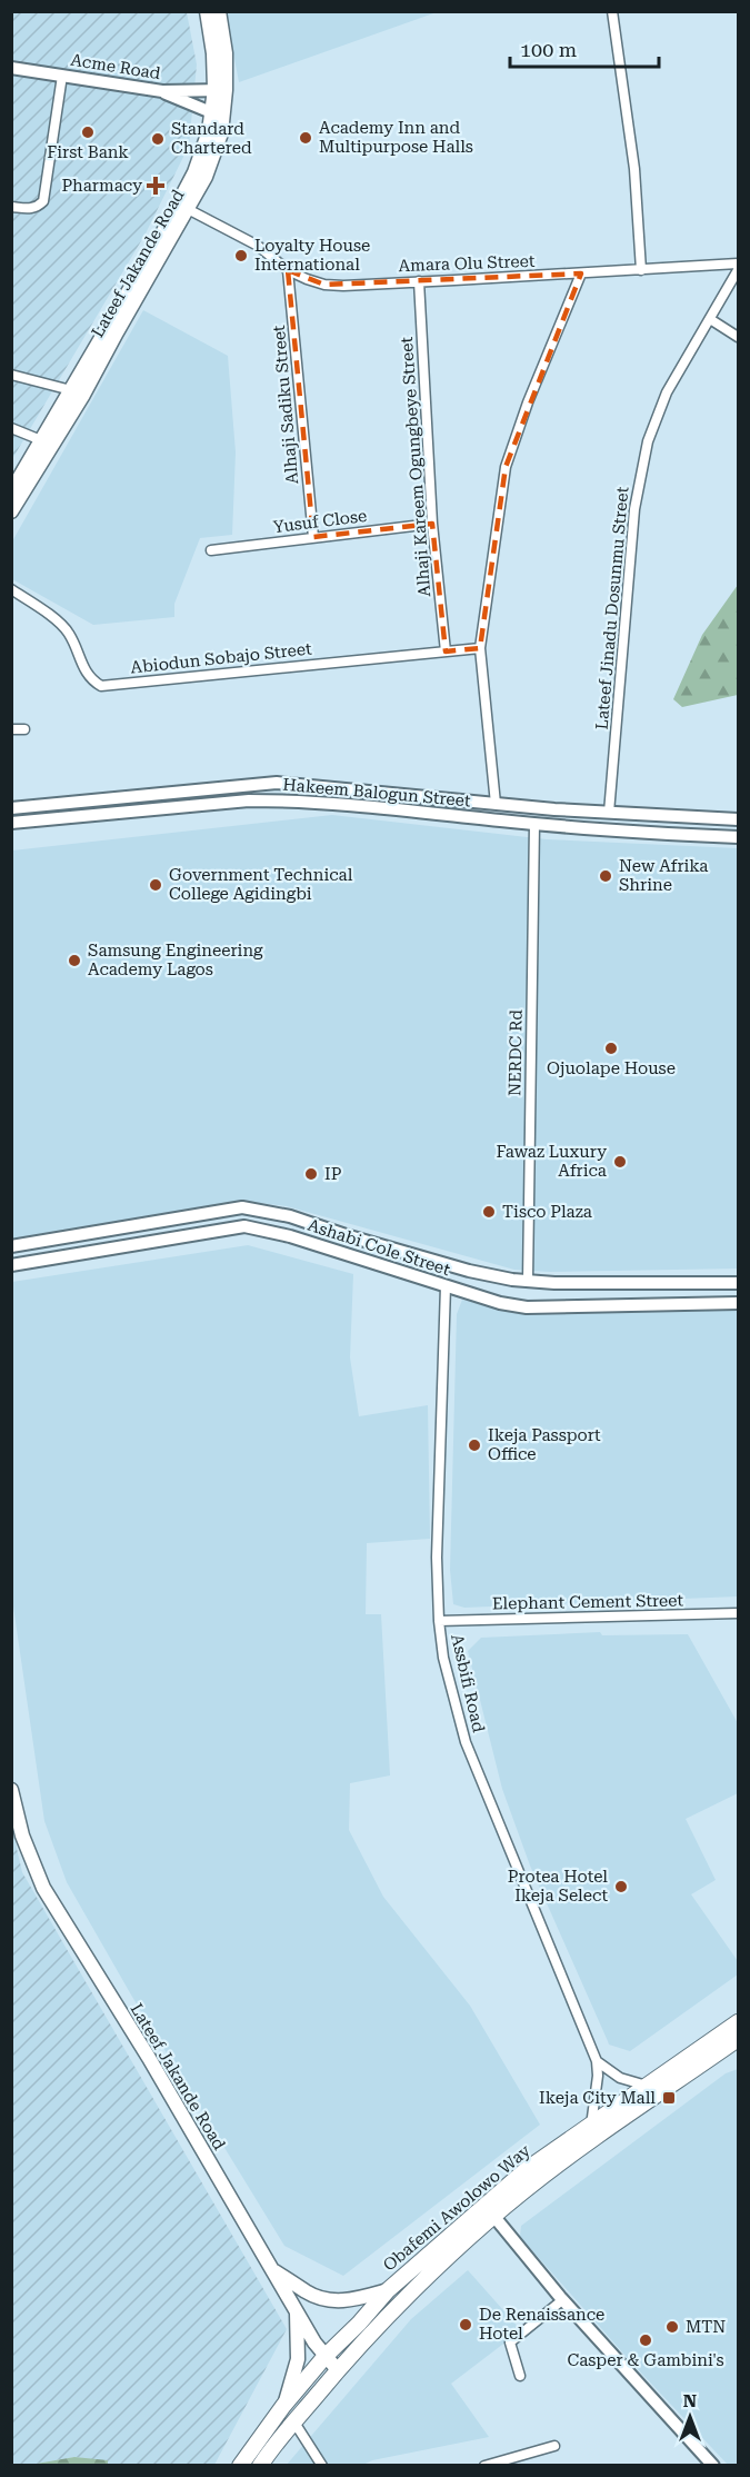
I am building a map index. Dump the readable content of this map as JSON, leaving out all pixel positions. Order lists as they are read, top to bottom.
{
  "streets": {
    "main road": ["Lateef Jakande Road", "Obafemi Awolowo Way"],
    "street": [
      "Acme Road",
      "Amara Olu Street",
      "Alhaji Sadiku Street",
      "Alhaji Kareem Ogungbeye Street",
      "Yusuf Close",
      "Lateef Jinadu Dosunmu Street",
      "Abiodun Sobajo Street",
      "Hakeem Balogun Street",
      "NERDC Rd",
      "Ashabi Cole Street",
      "Elephant Cement Street",
      "Assbifi Road"
    ]
  },
  "crossings": [
    ["Acme Road", "Lateef Jakande Road"],
    ["Lateef Jakande Road", "Amara Olu Street"],
    ["Lateef Jakande Road", "Obafemi Awolowo Way"],
    ["Amara Olu Street", "Alhaji Sadiku Street"],
    ["Amara Olu Street", "Alhaji Kareem Ogungbeye Street"],
    ["Amara Olu Street", "Hakeem Balogun Street"],
    ["Alhaji Sadiku Street", "Yusuf Close"],
    ["Alhaji Kareem Ogungbeye Street", "Yusuf Close"],
    ["Alhaji Kareem Ogungbeye Street", "Abiodun Sobajo Street"],
    ["Lateef Jinadu Dosunmu Street", "Hakeem Balogun Street"],
    ["Abiodun Sobajo Street", "Hakeem Balogun Street"],
    ["Hakeem Balogun Street", "NERDC Rd"],
    ["NERDC Rd", "Ashabi Cole Street"],
    ["Ashabi Cole Street", "Assbifi Road"],
    ["Elephant Cement Street", "Assbifi Road"]
  ],
  "places": {
    "other": [
      "First Bank",
      "Academy Inn and Multipurpose Halls",
      "Standard Chartered",
      "Loyalty House International",
      "New Afrika Shrine",
      "Government Technical College Agidingbi",
      "Samsung Engineering Academy Lagos",
      "Ojuolape House",
      "Fawaz Luxury Africa",
      "IP",
      "Tisco Plaza",
      "Ikeja Passport Office",
      "Protea Hotel Ikeja Select",
      "De Renaissance Hotel",
      "MTN",
      "Casper & Gambini's"
    ],
    "health": ["Pharmacy"],
    "transit": ["Ikeja City Mall"]
  },
  "scale_bar": "100 m",
  "north": "top"
}
